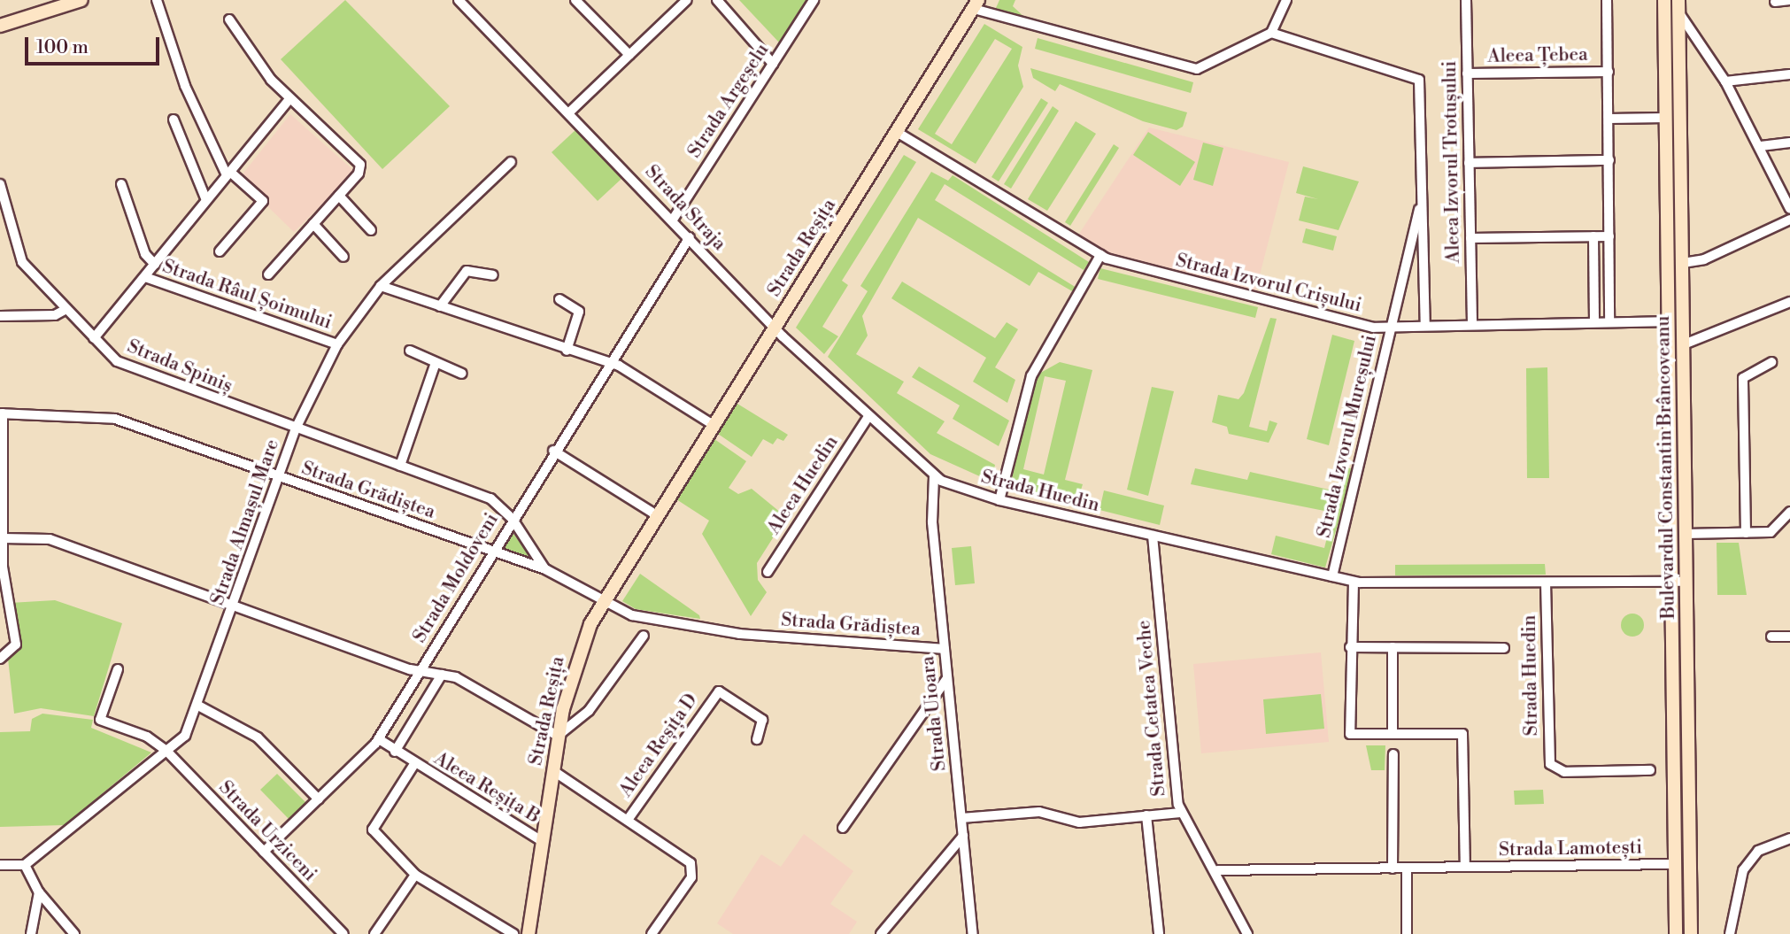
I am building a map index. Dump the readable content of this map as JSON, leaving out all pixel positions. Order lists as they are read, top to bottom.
{
  "streets": {
    "main road": ["Strada Reșița", "Bulevardul Constantin Brâncoveanu"],
    "street": [
      "Aleea Țebea",
      "Strada Argeșelu",
      "Aleea Izvorul Trotușului",
      "Strada Straja",
      "Strada Izvorul Crișului",
      "Strada Râul Șoimului",
      "Strada Spiniș",
      "Strada Izvorul Mureșului",
      "Aleea Huedin",
      "Strada Grădiștea",
      "Strada Huedin",
      "Strada Almașul Mare",
      "Strada Moldoveni",
      "Strada Cetatea Veche",
      "Strada Uioara",
      "Aleea Reșița D",
      "Aleea Reșița B",
      "Strada Urziceni",
      "Strada Lamotești"
    ]
  },
  "crossings": [
    ["Aleea Țebea", "Aleea Izvorul Trotușului"],
    ["Aleea Țebea", "Strada Izvorul Crișului"],
    ["Strada Argeșelu", "Strada Straja"],
    ["Aleea Izvorul Trotușului", "Strada Izvorul Crișului"],
    ["Strada Straja", "Strada Reșița"],
    ["Strada Straja", "Strada Huedin"],
    ["Strada Straja", "Strada Moldoveni"],
    ["Strada Reșița", "Strada Izvorul Crișului"],
    ["Strada Reșița", "Strada Grădiștea"],
    ["Strada Reșița", "Strada Huedin"],
    ["Strada Reșița", "Aleea Reșița D"],
    ["Strada Reșița", "Aleea Reșița B"],
    ["Strada Izvorul Crișului", "Strada Izvorul Mureșului"],
    ["Strada Izvorul Crișului", "Bulevardul Constantin Brâncoveanu"],
    ["Strada Râul Șoimului", "Strada Spiniș"],
    ["Strada Râul Șoimului", "Strada Almașul Mare"],
    ["Strada Spiniș", "Strada Grădiștea"],
    ["Strada Spiniș", "Strada Almașul Mare"],
    ["Strada Spiniș", "Strada Moldoveni"],
    ["Strada Izvorul Mureșului", "Strada Huedin"],
    ["Bulevardul Constantin Brâncoveanu", "Strada Huedin"],
    ["Bulevardul Constantin Brâncoveanu", "Strada Lamotești"],
    ["Aleea Huedin", "Strada Huedin"],
    ["Strada Grădiștea", "Strada Almașul Mare"],
    ["Strada Grădiștea", "Strada Moldoveni"],
    ["Strada Grădiștea", "Strada Uioara"],
    ["Strada Huedin", "Strada Cetatea Veche"],
    ["Strada Huedin", "Strada Uioara"],
    ["Strada Almașul Mare", "Strada Urziceni"],
    ["Strada Moldoveni", "Aleea Reșița B"],
    ["Strada Moldoveni", "Strada Urziceni"],
    ["Strada Cetatea Veche", "Strada Lamotești"]
  ],
  "scale_bar": "100 m"
}
